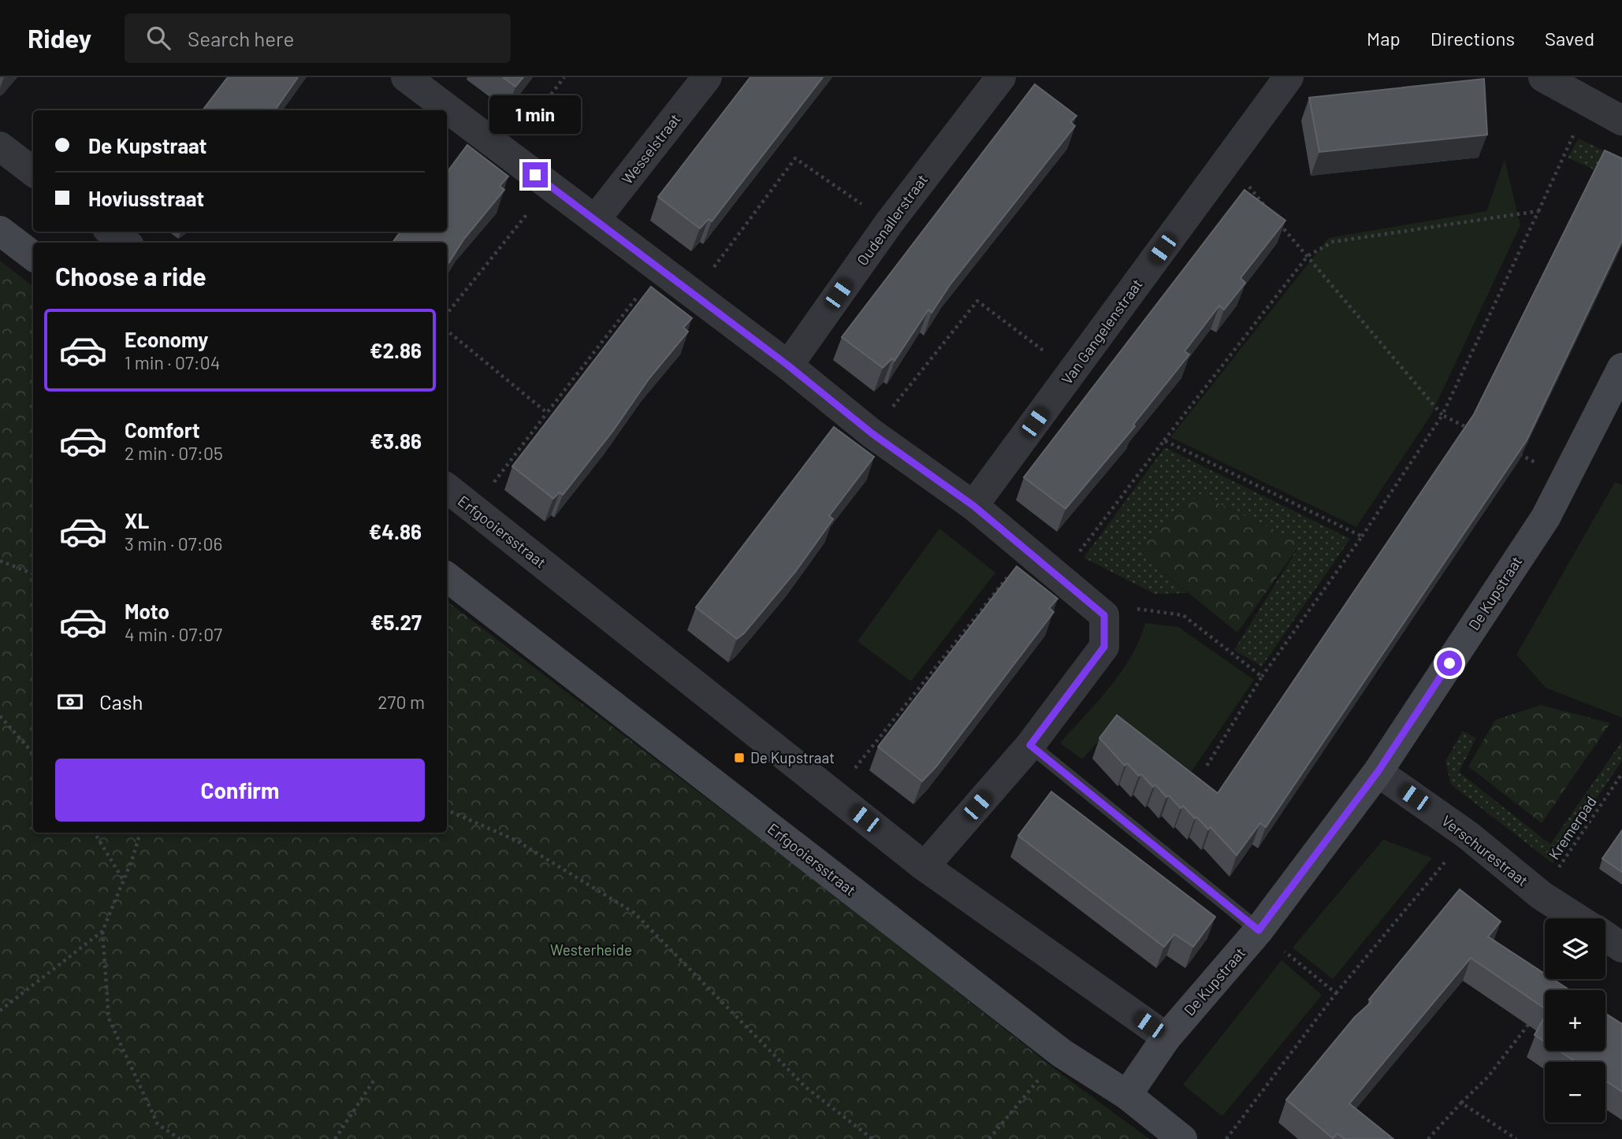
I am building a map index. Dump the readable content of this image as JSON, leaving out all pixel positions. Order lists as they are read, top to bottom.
{
  "streets": {
    "street": [
      "Wesselstraat",
      "Oudenallerstraat",
      "Van Gangelenstraat",
      "Erfgooiersstraat",
      "De Kupstraat",
      "Verschurestraat"
    ],
    "path": ["Kremerpad"]
  },
  "crossings": [
    ["Erfgooiersstraat", "De Kupstraat"],
    ["De Kupstraat", "Verschurestraat"],
    ["Kremerpad", "Verschurestraat"]
  ],
  "parks": ["Westerheide"],
  "places": {
    "transit": ["De Kupstraat"]
  },
  "page": {
    "header": "Ridey",
    "search": "Search here",
    "nav": ["Map", "Directions", "Saved"],
    "bubble": "1 min",
    "banner": ["De Kupstraat", "Hoviusstraat"],
    "heading": "Choose a ride",
    "list": [
      {
        "name": "Economy",
        "note": "1 min · 07:04",
        "value": "€2.86"
      },
      {
        "name": "Comfort",
        "note": "2 min · 07:05",
        "value": "€3.86"
      },
      {
        "name": "XL",
        "note": "3 min · 07:06",
        "value": "€4.86"
      },
      {
        "name": "Moto",
        "note": "4 min · 07:07",
        "value": "€5.27"
      }
    ],
    "pay": ["Cash", "270 m"],
    "buttons": "Confirm",
    "map_buttons": ["+", "−"]
  }
}
